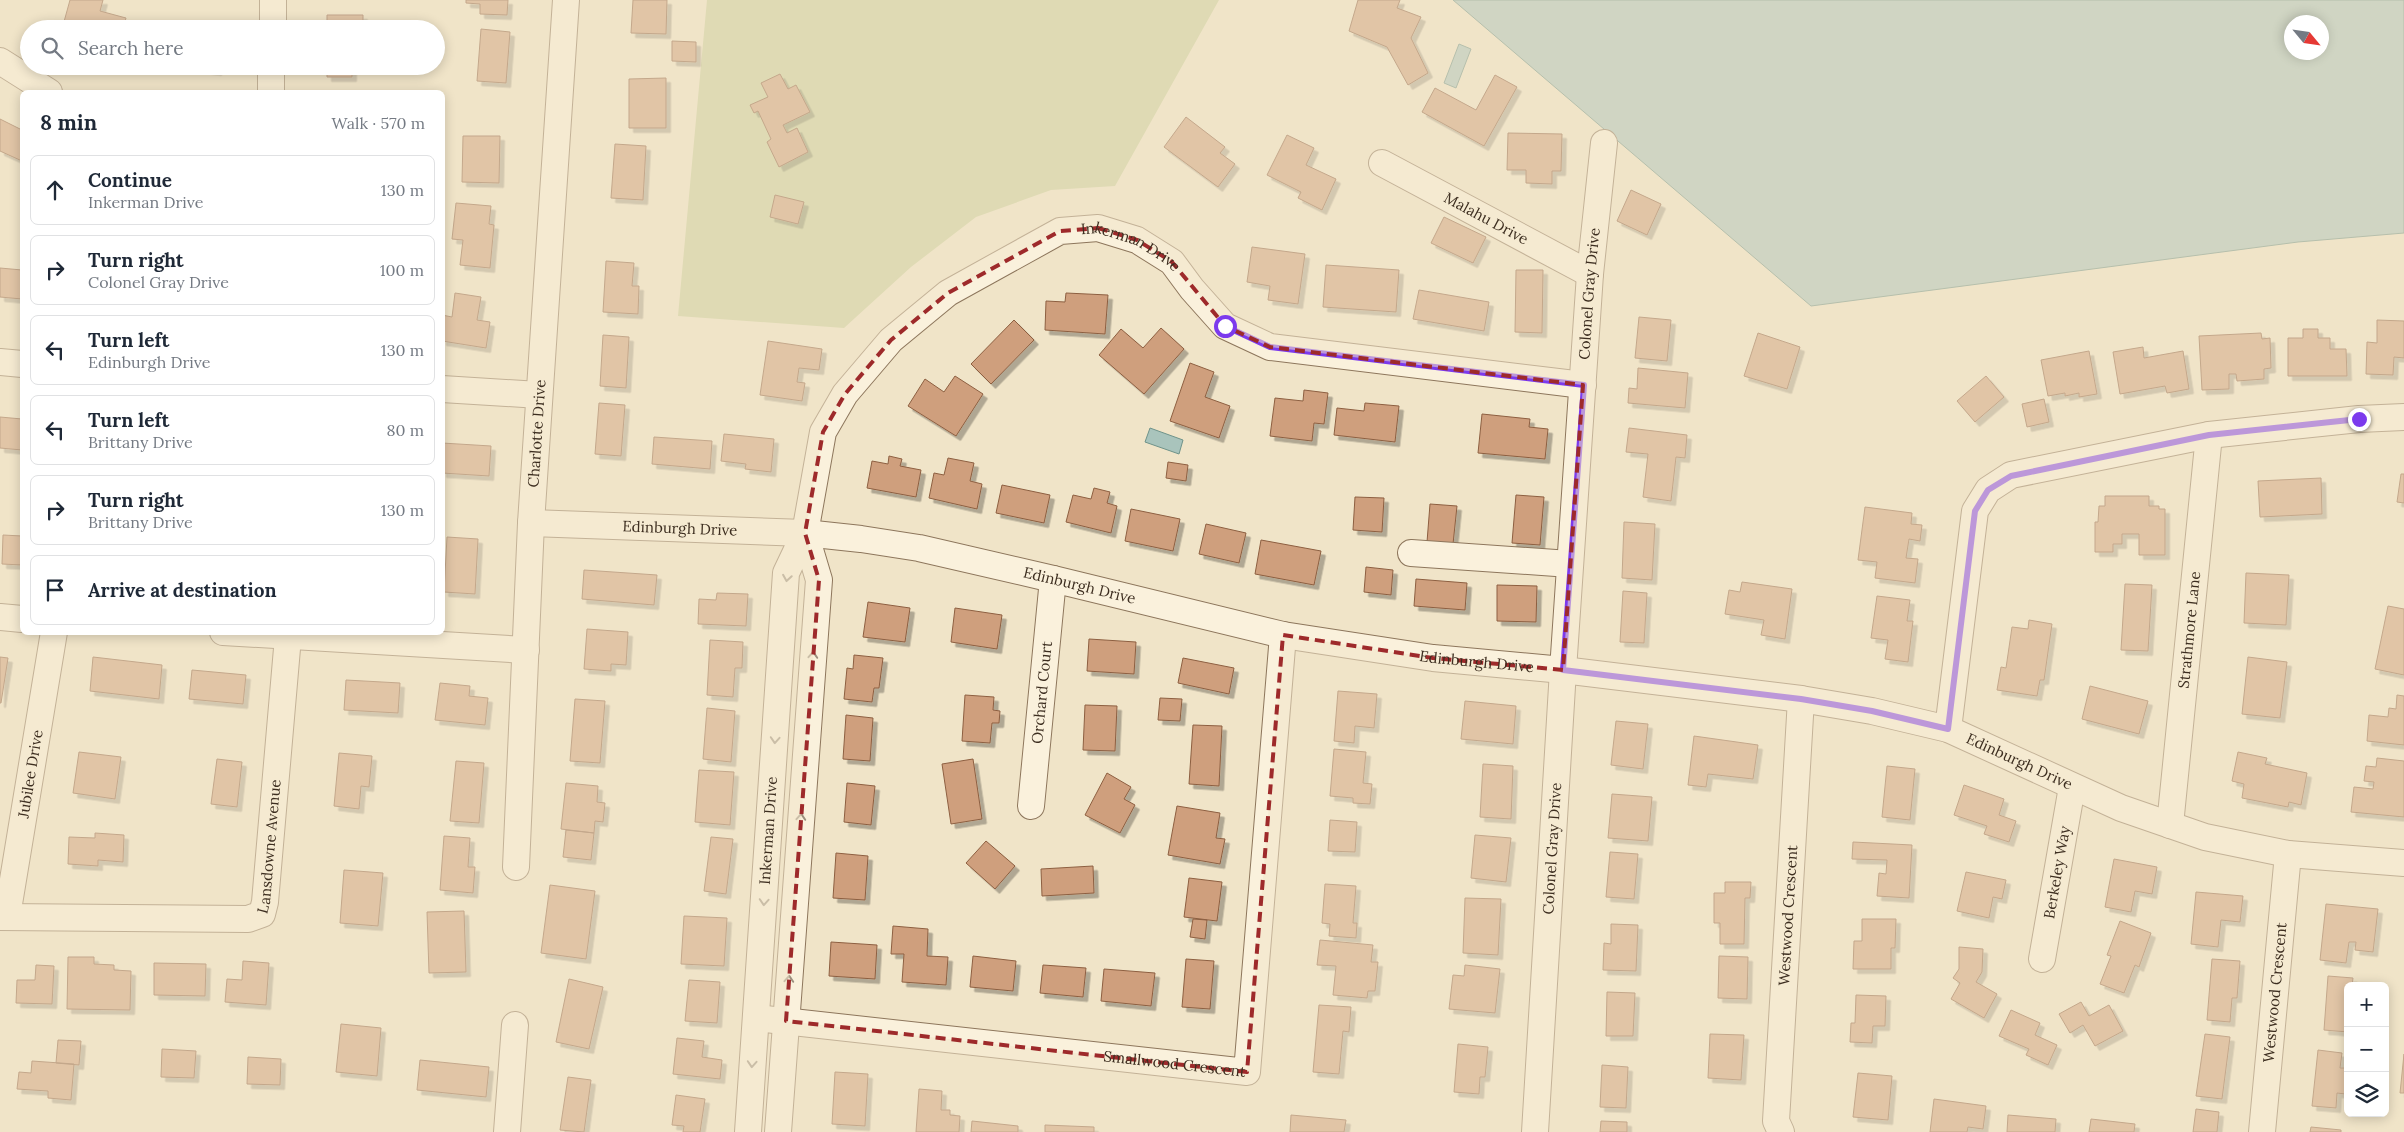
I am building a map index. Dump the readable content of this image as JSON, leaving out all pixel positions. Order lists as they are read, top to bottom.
{
  "streets": {
    "street": [
      "Malahu Drive",
      "Inkerman Drive",
      "Colonel Gray Drive",
      "Charlotte Drive",
      "Edinburgh Drive",
      "Strathmore Lane",
      "Orchard Court",
      "Jubilee Drive",
      "Lansdowne Avenue",
      "Berkeley Way",
      "Westwood Crescent",
      "Smallwood Crescent"
    ]
  },
  "crossings": [
    ["Malahu Drive", "Colonel Gray Drive"],
    ["Inkerman Drive", "Colonel Gray Drive"],
    ["Inkerman Drive", "Edinburgh Drive"],
    ["Inkerman Drive", "Smallwood Crescent"],
    ["Colonel Gray Drive", "Edinburgh Drive"],
    ["Charlotte Drive", "Edinburgh Drive"],
    ["Edinburgh Drive", "Strathmore Lane"],
    ["Edinburgh Drive", "Orchard Court"],
    ["Edinburgh Drive", "Berkeley Way"],
    ["Edinburgh Drive", "Westwood Crescent"],
    ["Edinburgh Drive", "Smallwood Crescent"],
    ["Jubilee Drive", "Lansdowne Avenue"]
  ],
  "north": "bottom right",
  "page": {
    "search": "Search here",
    "heading": ["8 min", "Walk · 570 m"],
    "list": [
      ["Continue", "Inkerman Drive", "130 m"],
      ["Turn right", "Colonel Gray Drive", "100 m"],
      ["Turn left", "Edinburgh Drive", "130 m"],
      ["Turn left", "Brittany Drive", "80 m"],
      ["Turn right", "Brittany Drive", "130 m"],
      "Arrive at destination"
    ],
    "map_buttons": ["+", "−"]
  }
}
